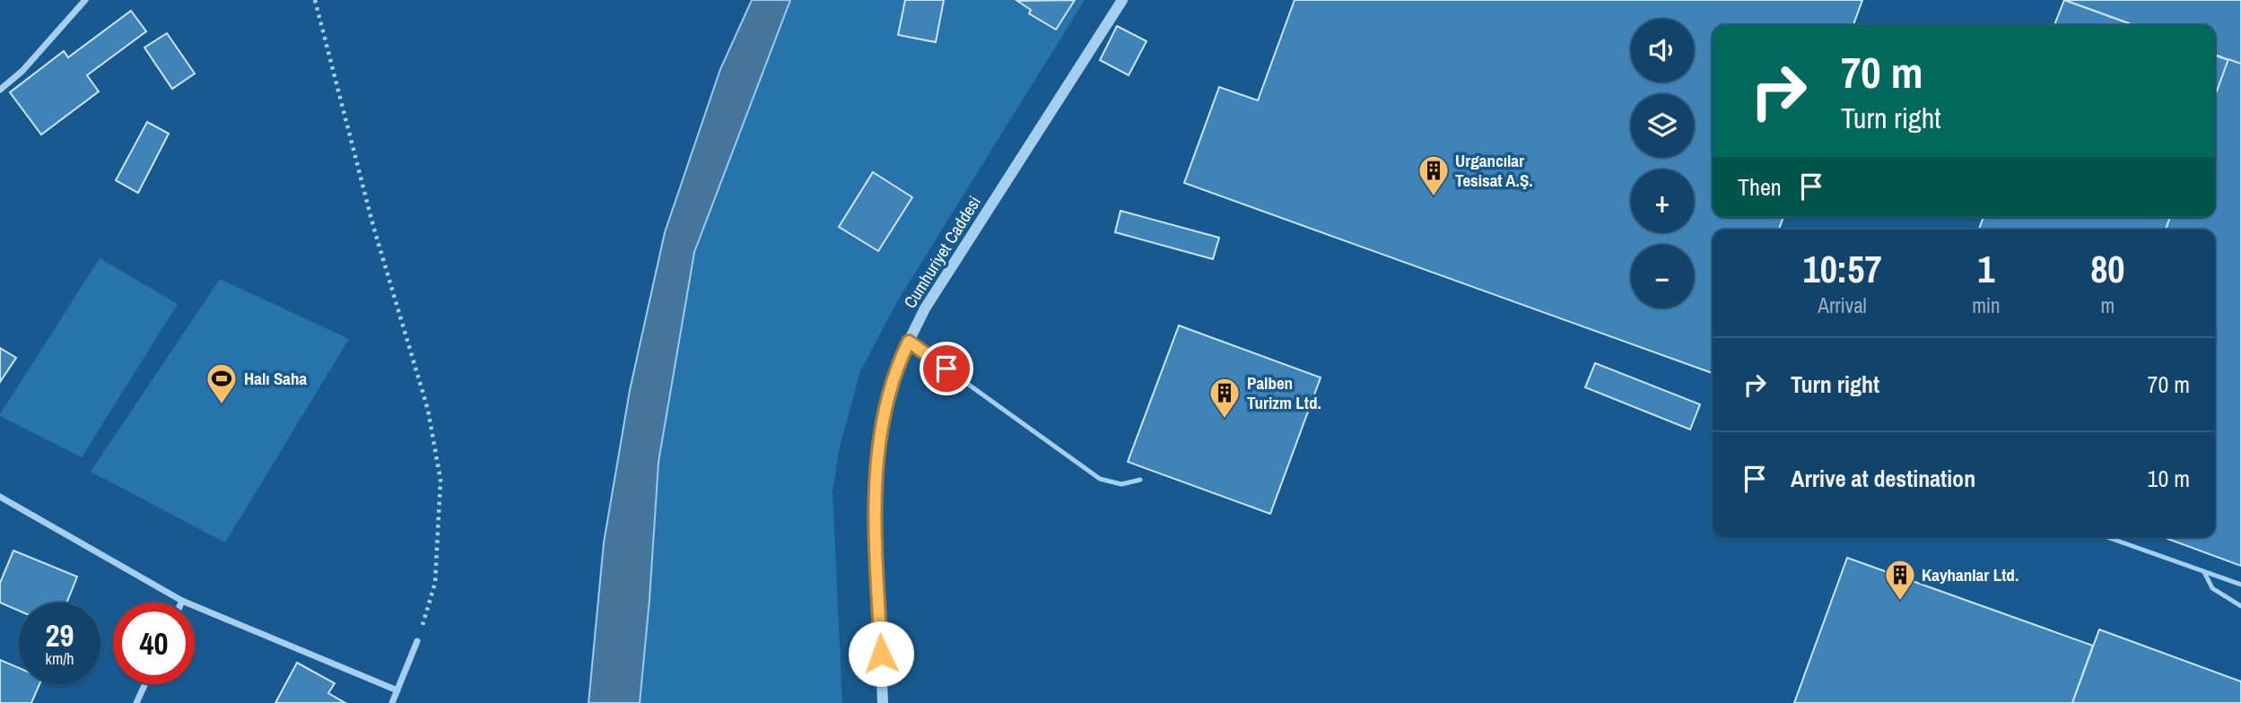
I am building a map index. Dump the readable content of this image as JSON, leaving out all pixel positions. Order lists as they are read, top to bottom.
{
  "streets": {
    "street": ["Cumhuriyet Caddesi"]
  },
  "places": {
    "building": ["Urgancılar Tesisat A.Ş.", "Palben Turizm Ltd.", "Kayhanlar Ltd."],
    "sports": ["Halı Saha"]
  },
  "page": {
    "map_buttons": ["+", "−"],
    "turn": ["70 m", "Turn right"],
    "then": "Then",
    "eta": [
      "10:57",
      "Arrival",
      "1",
      "min",
      "80",
      "m"
    ],
    "list": [
      {
        "name": "Turn right",
        "value": "70 m"
      },
      {
        "name": "Arrive at destination",
        "value": "10 m"
      }
    ],
    "speed": "29 km/h",
    "limit": "40"
  }
}
